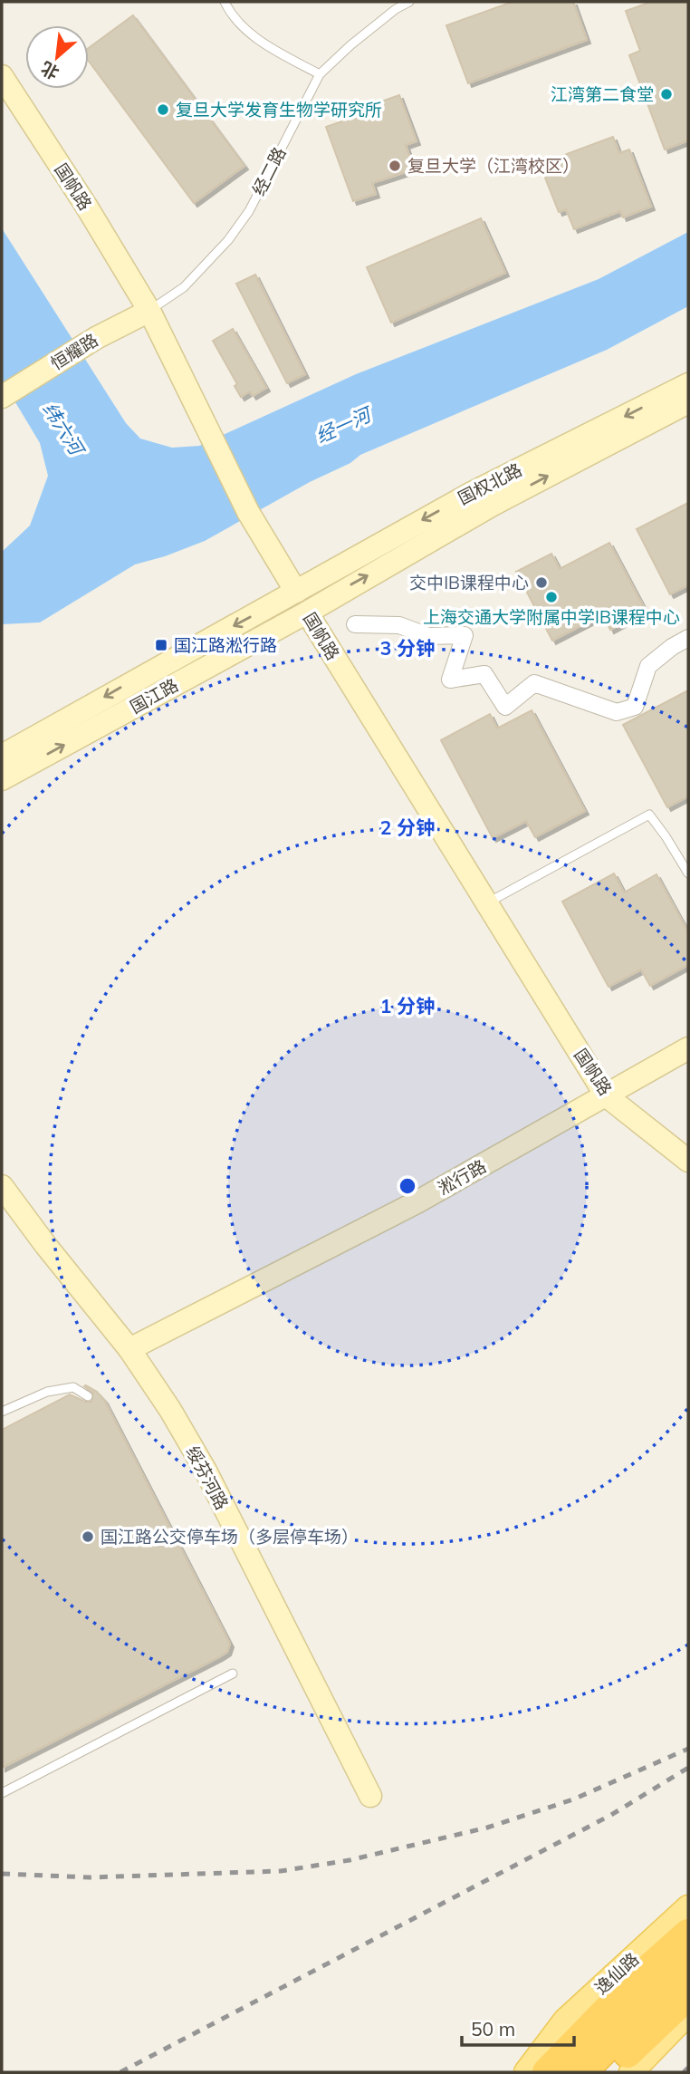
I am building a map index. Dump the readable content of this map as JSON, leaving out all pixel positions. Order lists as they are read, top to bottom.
{
  "streets": {
    "main road": ["逸仙路"],
    "street": [
      "国帆路",
      "恒耀路",
      "国权北路",
      "国江路",
      "淞行路",
      "绥芬河路"
    ],
    "lane": ["经二路"]
  },
  "crossings": [
    ["经二路", "国帆路"],
    ["经二路", "恒耀路"],
    ["国帆路", "恒耀路"],
    ["国帆路", "国权北路"],
    ["国帆路", "国江路"],
    ["国帆路", "淞行路"],
    ["国权北路", "国江路"],
    ["淞行路", "绥芬河路"]
  ],
  "water": ["经一河", "纬六河"],
  "places": {
    "other": [
      "江湾第二食堂",
      "复旦大学发育生物学研究所",
      "复旦大学（江湾校区）",
      "交中IB课程中心",
      "上海交通大学附属中学IB课程中心",
      "国江路公交停车场（多层停车场）"
    ],
    "transit": ["国江路淞行路"]
  },
  "scale_bar": "50 m",
  "north": "bottom left",
  "rings": ["3 分钟", "2 分钟", "1 分钟"]
}
